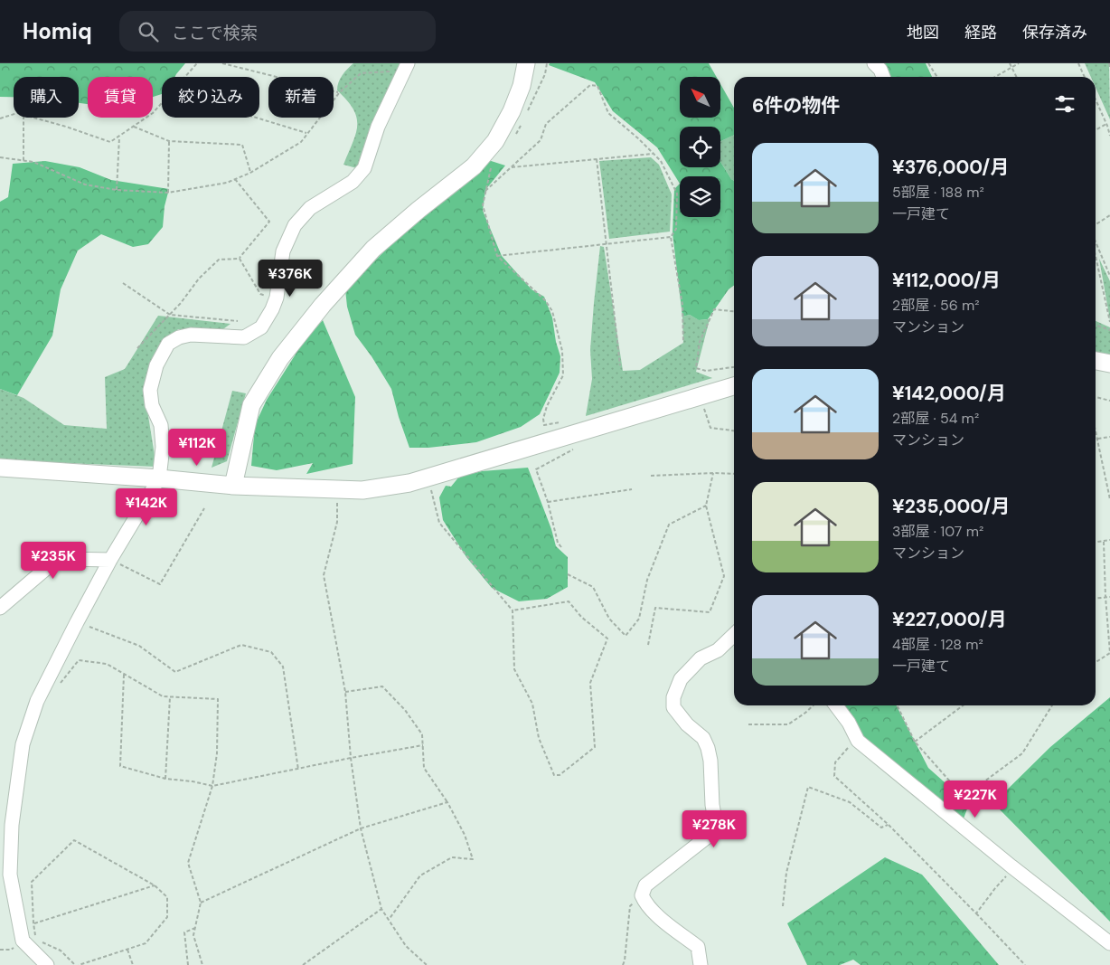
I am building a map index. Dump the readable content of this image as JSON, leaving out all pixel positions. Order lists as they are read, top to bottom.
{
  "north": "top left",
  "page": {
    "header": "Homiq",
    "search": "ここで検索",
    "nav": ["地図", "経路", "保存済み"],
    "chip": [
      "購入",
      "賃貸",
      "絞り込み",
      "新着"
    ],
    "heading": "6件の物件",
    "list": [
      {
        "name": "¥376,000/月",
        "note": "5部屋 · 188 m² · 一戸建て"
      },
      {
        "name": "¥112,000/月",
        "note": "2部屋 · 56 m² · マンション"
      },
      {
        "name": "¥142,000/月",
        "note": "2部屋 · 54 m² · マンション"
      },
      {
        "name": "¥235,000/月",
        "note": "3部屋 · 107 m² · マンション"
      },
      {
        "name": "¥227,000/月",
        "note": "4部屋 · 128 m² · 一戸建て"
      }
    ],
    "price": [
      "¥376K",
      "¥112K",
      "¥142K",
      "¥235K",
      "¥227K",
      "¥278K"
    ]
  }
}
